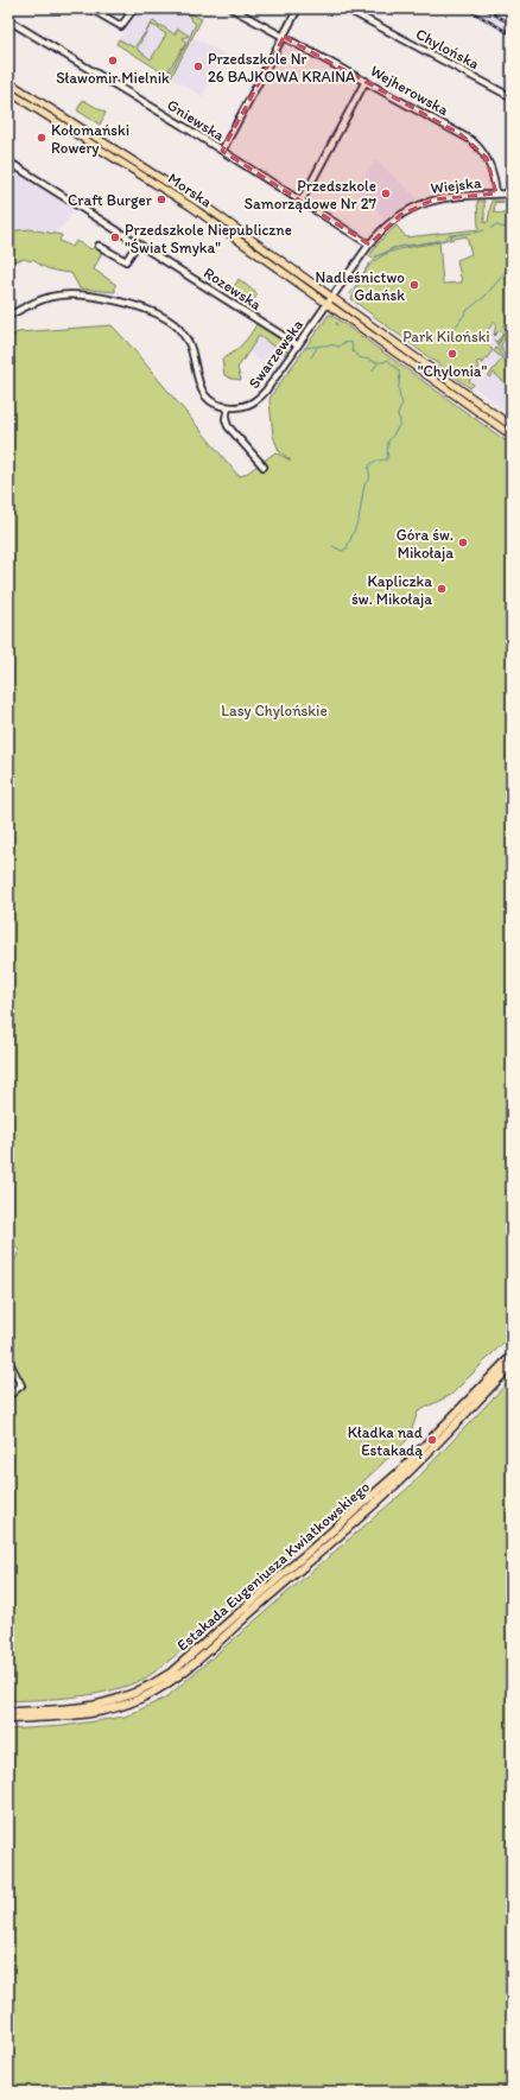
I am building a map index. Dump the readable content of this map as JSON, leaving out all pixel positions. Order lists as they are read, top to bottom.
{
  "streets": {
    "highway": ["Estakada Eugeniusza Kwiatkowskiego"],
    "main road": ["Morska"],
    "street": [
      "Chylońska",
      "Wejherowska",
      "Gniewska",
      "Wiejska",
      "Rozewska",
      "Swarzewska"
    ]
  },
  "crossings": [
    ["Wejherowska", "Wiejska"],
    ["Gniewska", "Wiejska"],
    ["Wiejska", "Morska"],
    ["Wiejska", "Swarzewska"],
    ["Morska", "Swarzewska"],
    ["Rozewska", "Swarzewska"]
  ],
  "parks": ["Park Kiloński", "Lasy Chylońskie"],
  "places": [
    "Sławomir Mielnik",
    "Przedszkole Nr 26 BAJKOWA KRAINA",
    "Kołomański Rowery",
    "Przedszkole Samorządowe Nr 27",
    "Craft Burger",
    "Przedszkole Niepubliczne \"Świat Smyka\"",
    "Nadleśnictwo Gdańsk",
    "\"Chylonia\"",
    "Góra św. Mikołaja",
    "Kapliczka św. Mikołaja",
    "Kładka nad Estakadą"
  ]
}
